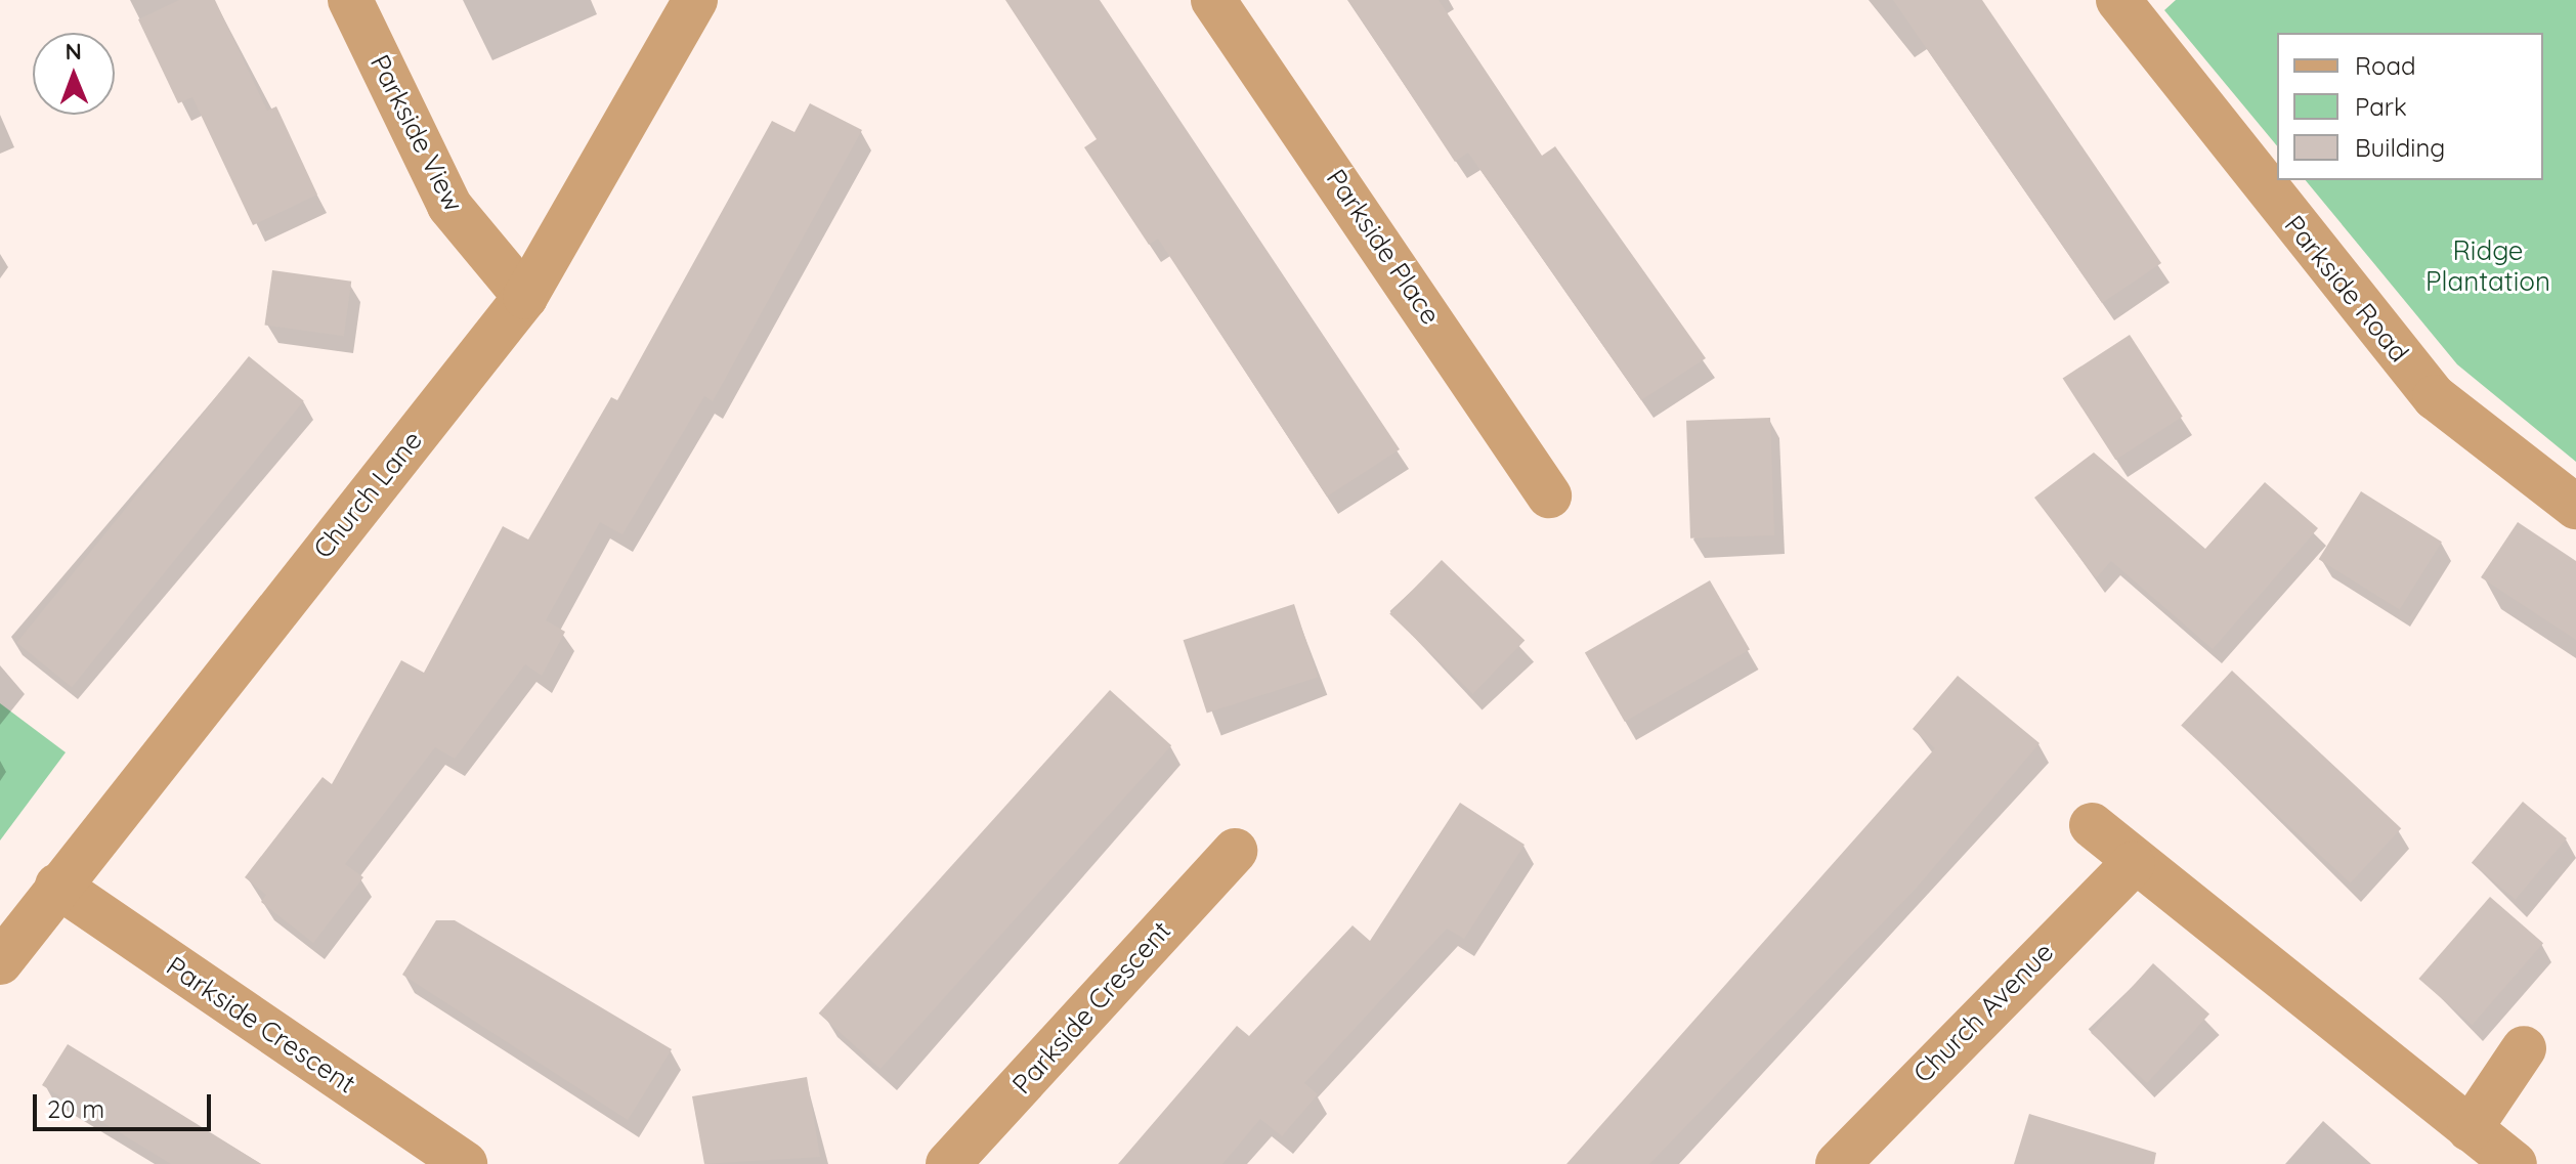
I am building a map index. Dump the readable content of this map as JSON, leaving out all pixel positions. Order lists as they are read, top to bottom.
{
  "streets": {
    "street": [
      "Parkside View",
      "Parkside Place",
      "Parkside Road",
      "Church Lane",
      "Parkside Crescent",
      "Church Avenue"
    ]
  },
  "crossings": [
    ["Parkside View", "Church Lane"],
    ["Church Lane", "Parkside Crescent"]
  ],
  "parks": ["Ridge Plantation"],
  "legend": ["Road", "Park", "Building"],
  "scale_bar": "20 m",
  "north": "top"
}
